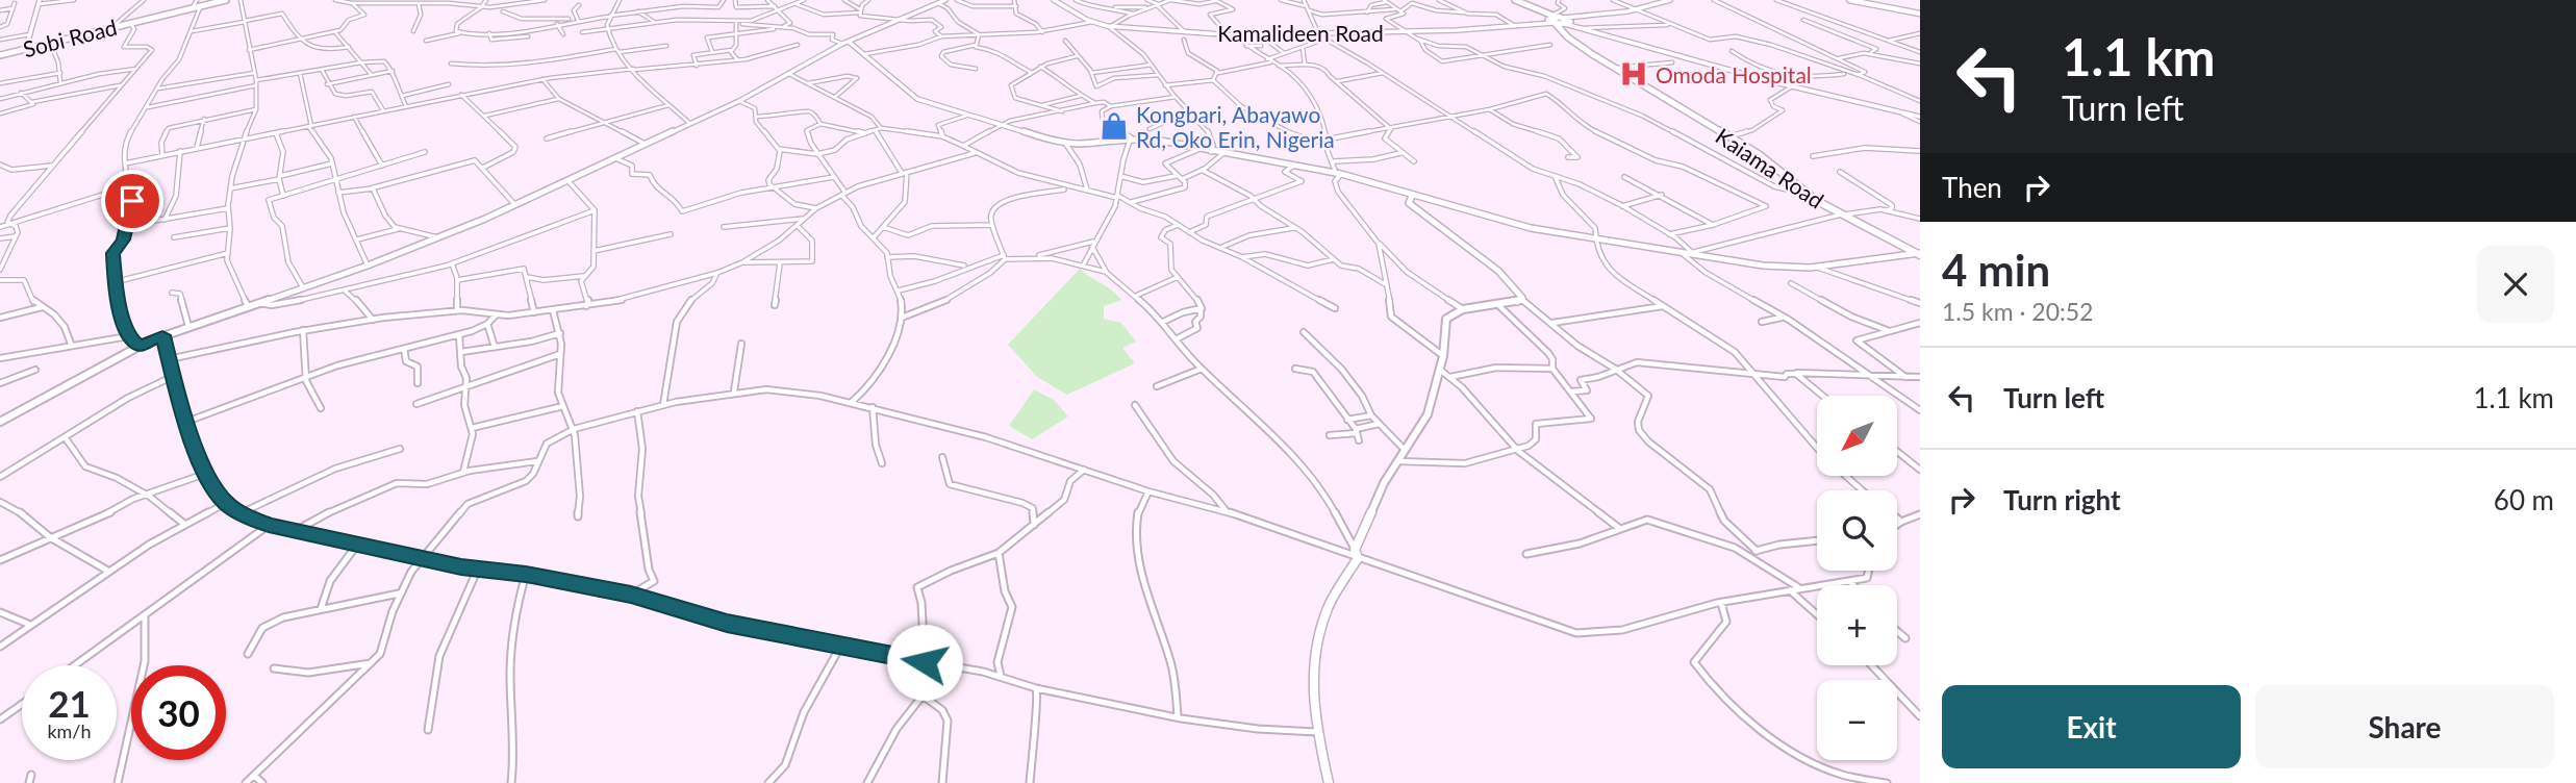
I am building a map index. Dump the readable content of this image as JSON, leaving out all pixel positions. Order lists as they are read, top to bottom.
{
  "streets": {
    "highway": ["Sobi Road", "Kaiama Road"],
    "street": ["Kamalideen Road"]
  },
  "crossings": [
    ["Kamalideen Road", "Kaiama Road"]
  ],
  "places": {
    "hospital": ["Omoda Hospital"],
    "shop": ["Kongbari, Abayawo Rd, Oko Erin, Nigeria"]
  },
  "north": "bottom left",
  "page": {
    "turn": ["1.1 km", "Turn left"],
    "then": "Then",
    "heading": ["4 min", "1.5 km · 20:52"],
    "list": [
      {
        "name": "Turn left",
        "value": "1.1 km"
      },
      {
        "name": "Turn right",
        "value": "60 m"
      }
    ],
    "map_buttons": ["+", "−"],
    "speed": "21 km/h",
    "limit": "30",
    "buttons": ["Exit", "Share"]
  }
}
